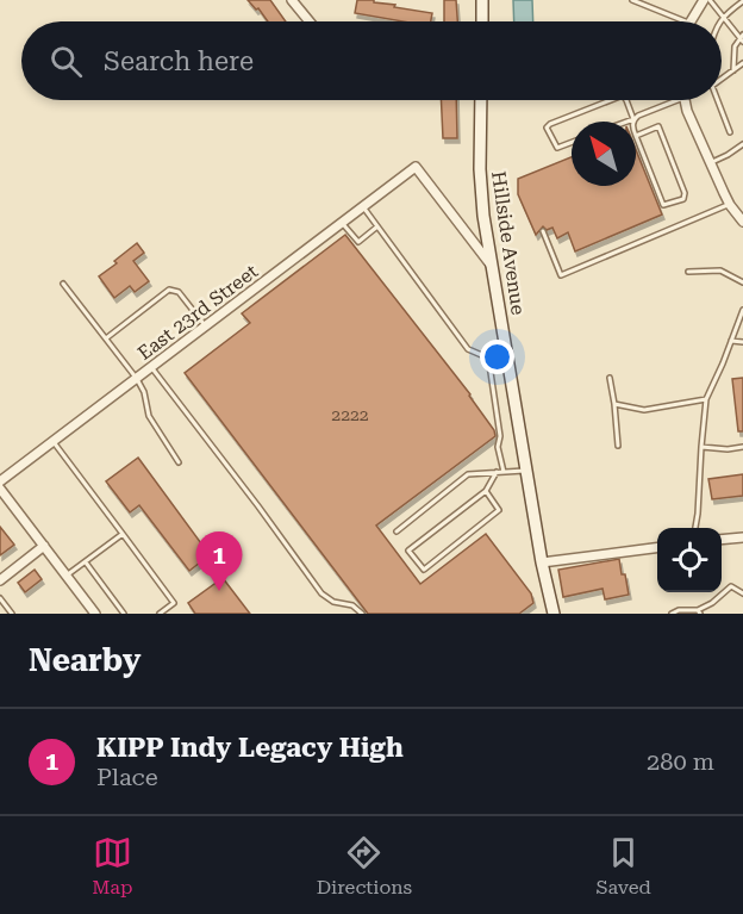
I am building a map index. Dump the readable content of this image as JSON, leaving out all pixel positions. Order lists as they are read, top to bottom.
{
  "streets": {
    "street": ["Hillside Avenue", "East 23rd Street"]
  },
  "crossings": [
    ["Hillside Avenue", "East 23rd Street"]
  ],
  "house_numbers": ["2222"],
  "north": "top left",
  "page": {
    "search": "Search here",
    "pins": "1",
    "heading": "Nearby",
    "list": [
      {
        "mark": "1",
        "name": "KIPP Indy Legacy High",
        "note": "Place",
        "value": "280 m"
      }
    ],
    "nav": ["Map", "Directions", "Saved"]
  }
}
